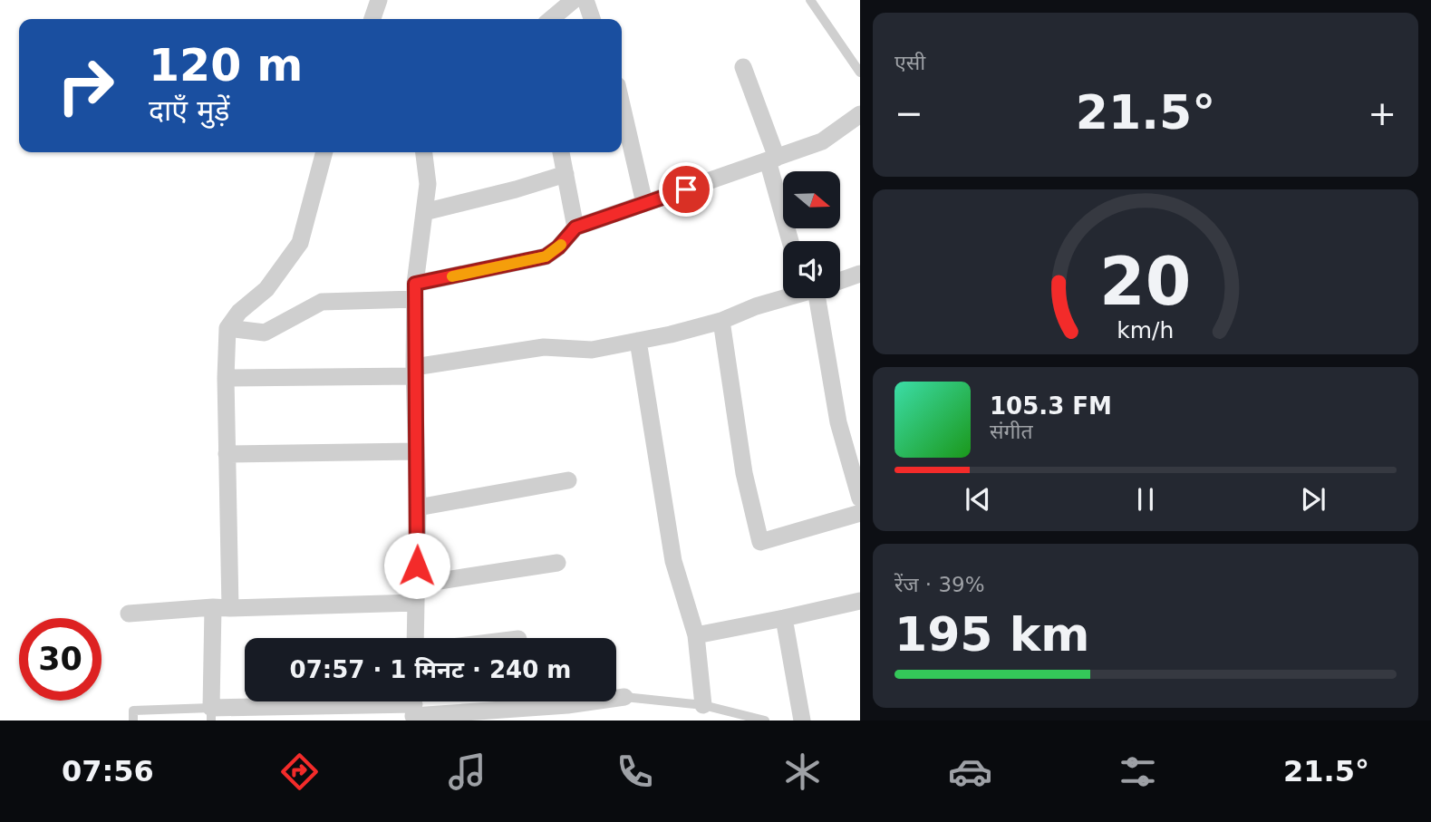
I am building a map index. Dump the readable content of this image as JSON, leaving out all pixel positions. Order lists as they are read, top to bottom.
{
  "north": "right",
  "page": {
    "tile": [
      "एसी",
      ["रेंज · 39%", "195 km"]
    ],
    "turn": ["120 m", "दाएँ मुड़ें"],
    "heat": ["−", "21.5°", "+"],
    "song": ["105.3 FM", "संगीत"],
    "limit": "30",
    "trip": "07:57 · 1 मिनट · 240 m",
    "tabs": ["07:56", "21.5°"],
    "gauge": ["20", "km/h"]
  }
}
